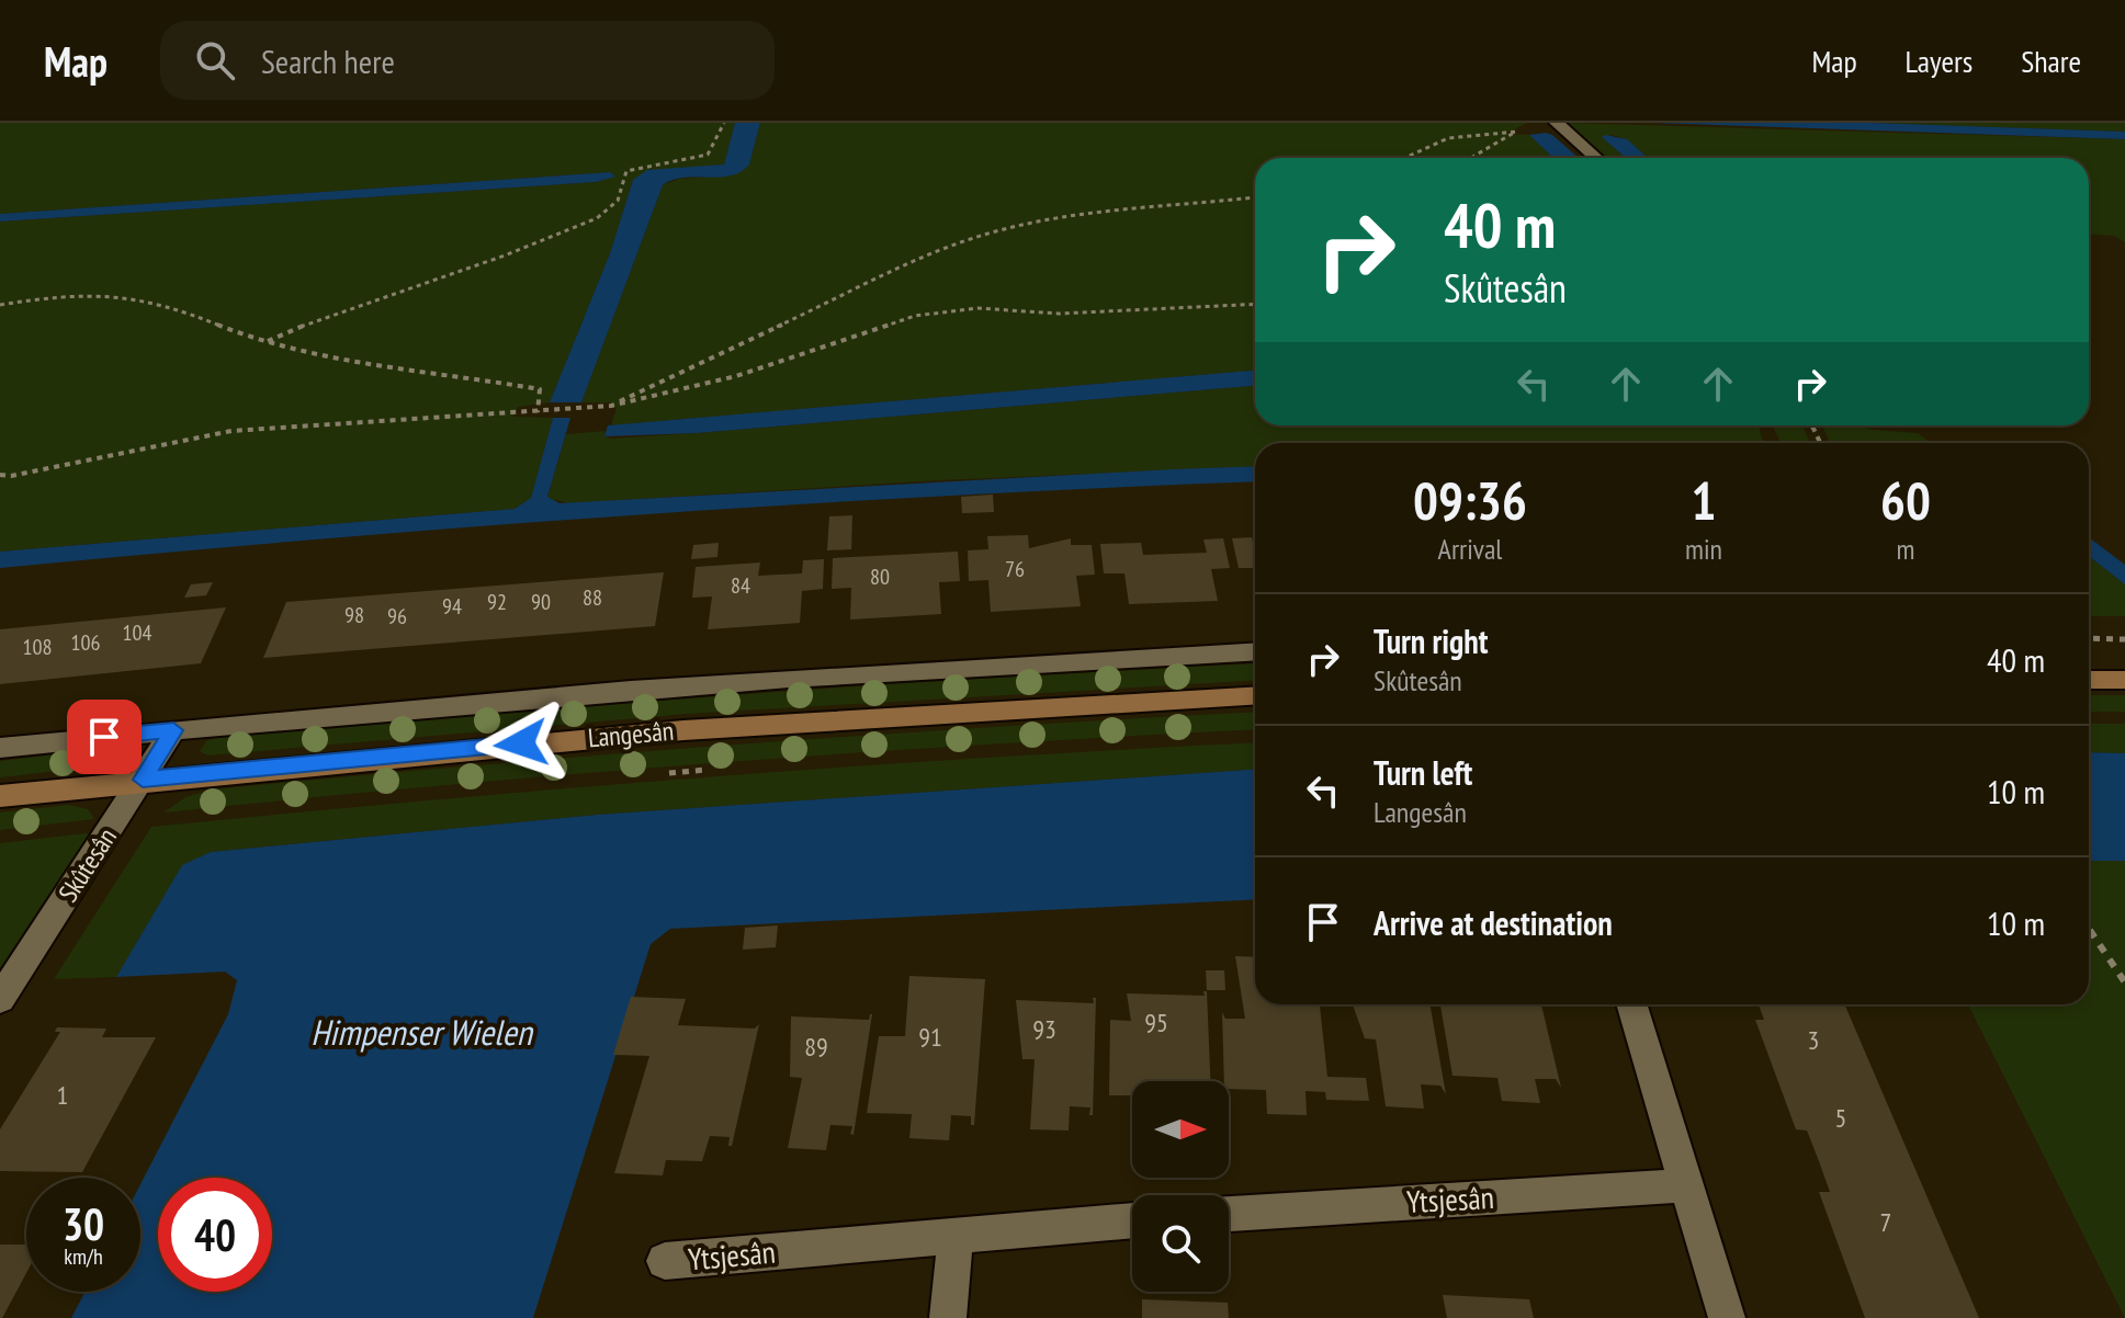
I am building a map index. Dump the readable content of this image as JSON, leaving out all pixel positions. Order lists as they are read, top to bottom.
{
  "streets": {
    "street": ["Langesân", "Skûtesân", "Ytsjesân"]
  },
  "crossings": [
    ["Langesân", "Skûtesân"]
  ],
  "water": ["Himpenser Wielen"],
  "house_numbers": [
    "76",
    "80",
    "84",
    "88",
    "92",
    "90",
    "94",
    "98",
    "96",
    "104",
    "106",
    "108",
    "95",
    "93",
    "91",
    "3",
    "89",
    "1",
    "5",
    "7"
  ],
  "north": "right",
  "page": {
    "header": "Map",
    "search": "Search here",
    "nav": ["Map", "Layers", "Share"],
    "turn": ["40 m", "Skûtesân"],
    "eta": [
      "09:36",
      "Arrival",
      "1",
      "min",
      "60",
      "m"
    ],
    "list": [
      {
        "name": "Turn right",
        "note": "Skûtesân",
        "value": "40 m"
      },
      {
        "name": "Turn left",
        "note": "Langesân",
        "value": "10 m"
      },
      {
        "name": "Arrive at destination",
        "value": "10 m"
      }
    ],
    "speed": "30 km/h",
    "limit": "40"
  }
}
